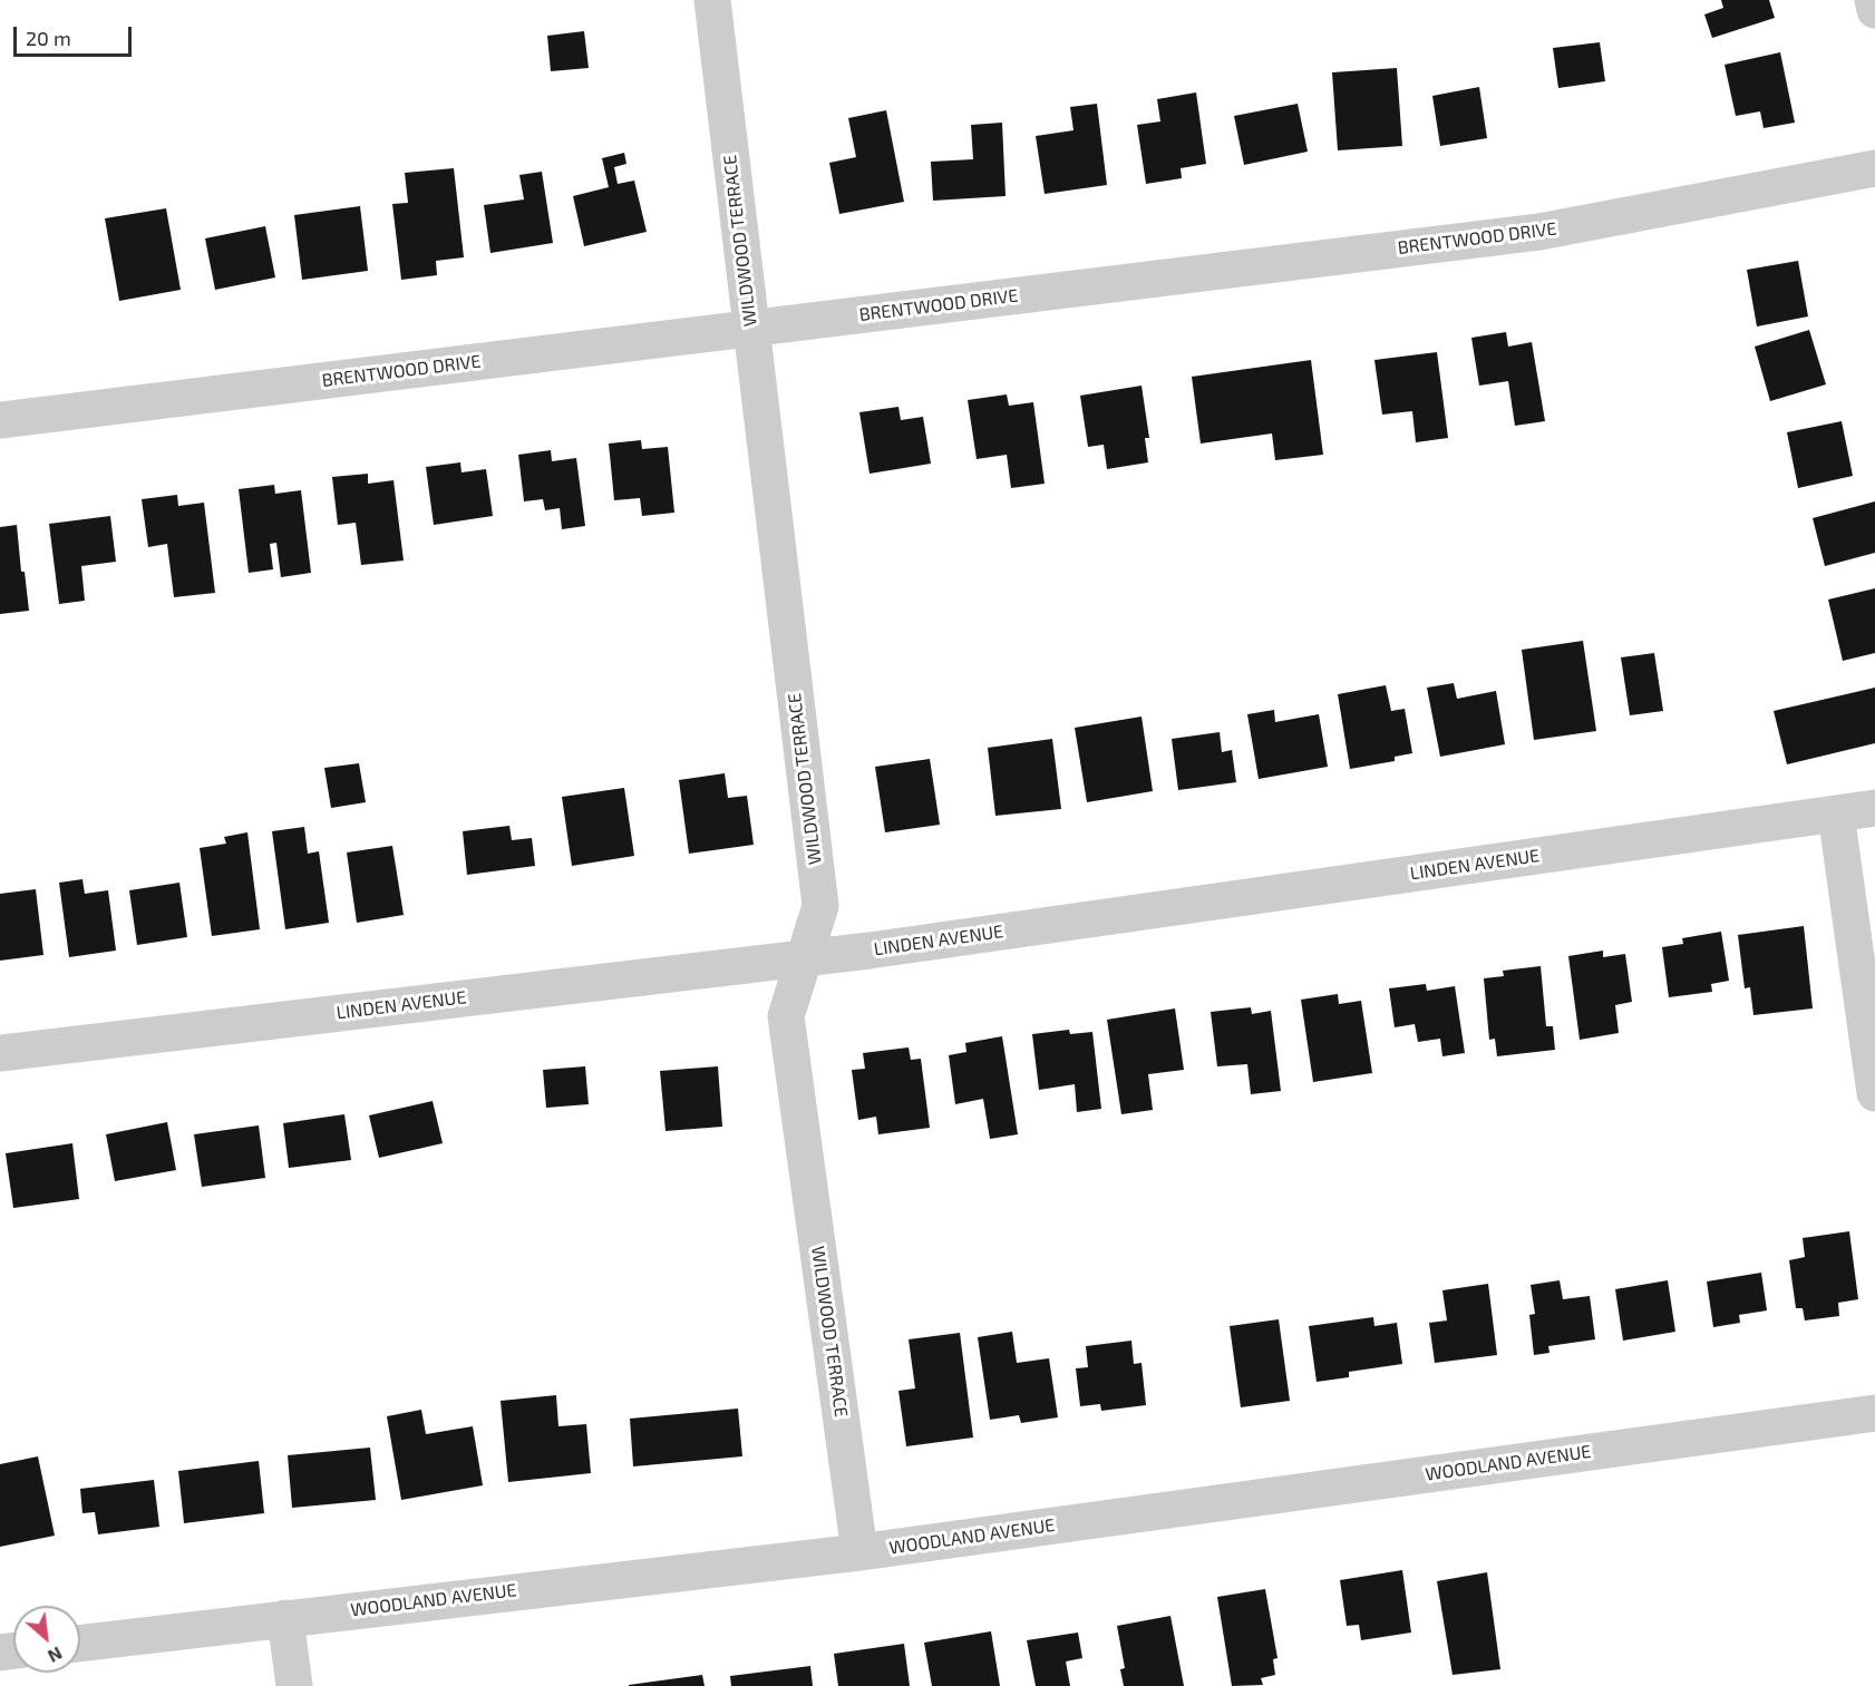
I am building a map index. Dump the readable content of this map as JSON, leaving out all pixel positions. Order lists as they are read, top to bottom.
{
  "streets": {
    "street": [
      "BRENTWOOD DRIVE",
      "WILDWOOD TERRACE",
      "LINDEN AVENUE",
      "WOODLAND AVENUE"
    ]
  },
  "crossings": [
    ["BRENTWOOD DRIVE", "WILDWOOD TERRACE"],
    ["WILDWOOD TERRACE", "LINDEN AVENUE"],
    ["WILDWOOD TERRACE", "WOODLAND AVENUE"]
  ],
  "scale_bar": "20 m",
  "north": "bottom right"
}
